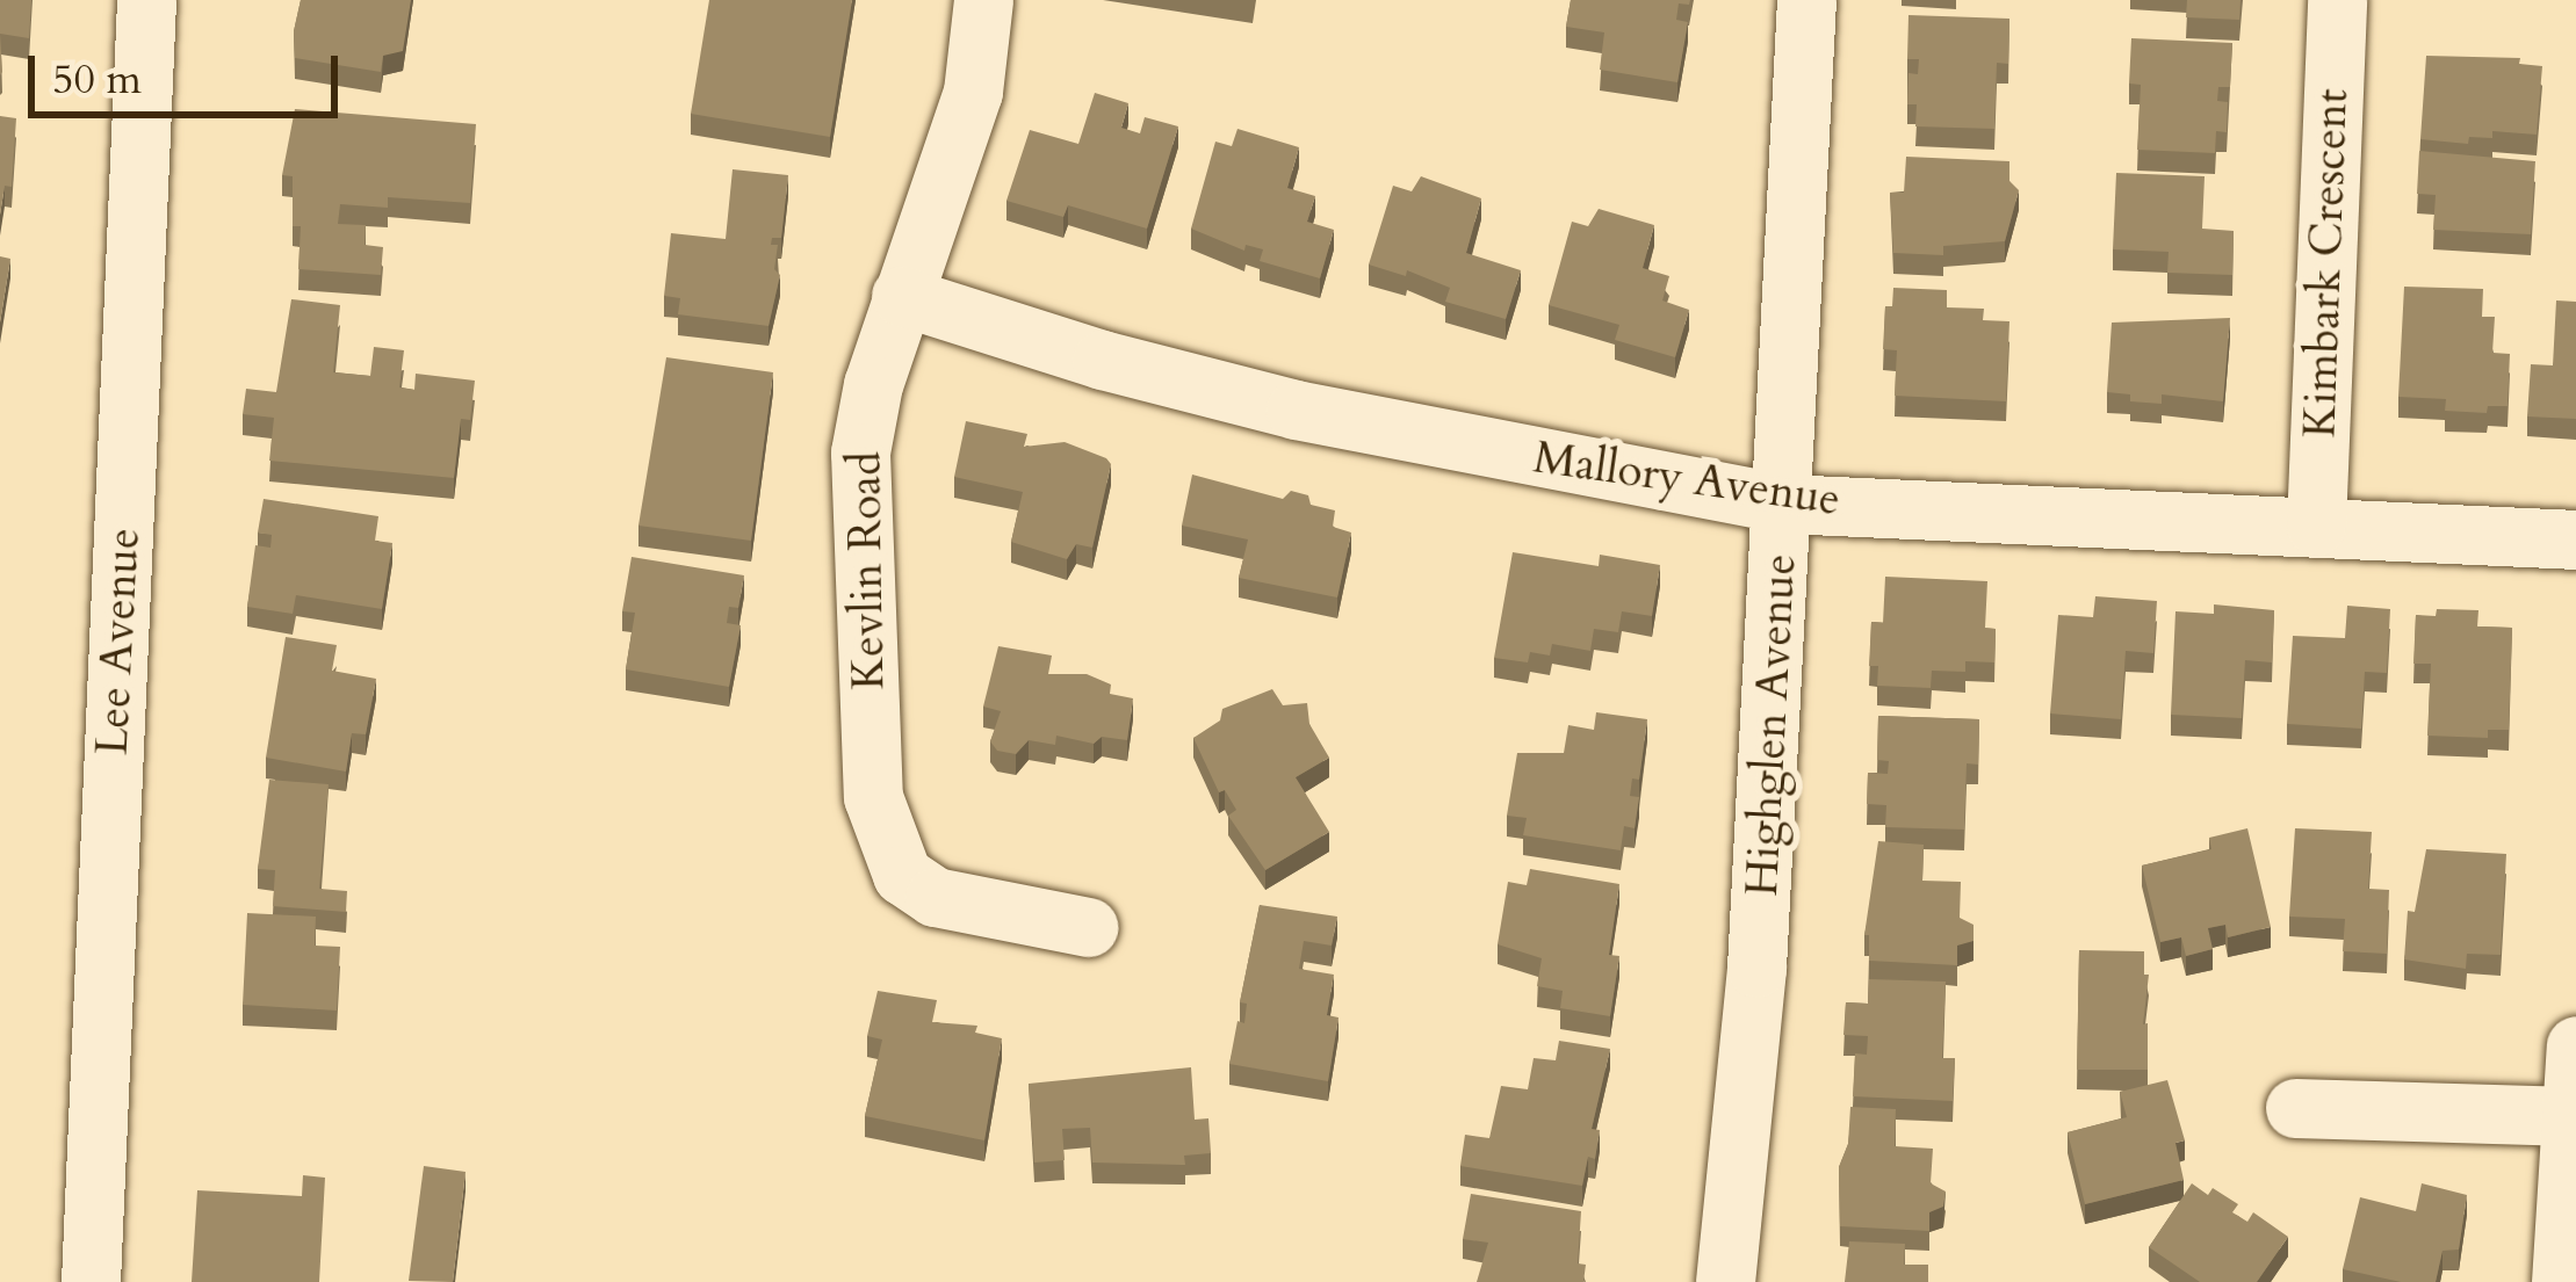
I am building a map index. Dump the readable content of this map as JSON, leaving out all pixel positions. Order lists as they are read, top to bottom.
{
  "streets": {
    "street": [
      "Kimbark Crescent",
      "Mallory Avenue",
      "Kevlin Road",
      "Lee Avenue",
      "Highglen Avenue"
    ]
  },
  "crossings": [
    ["Kimbark Crescent", "Mallory Avenue"],
    ["Mallory Avenue", "Kevlin Road"],
    ["Mallory Avenue", "Highglen Avenue"]
  ],
  "scale_bar": "50 m"
}
